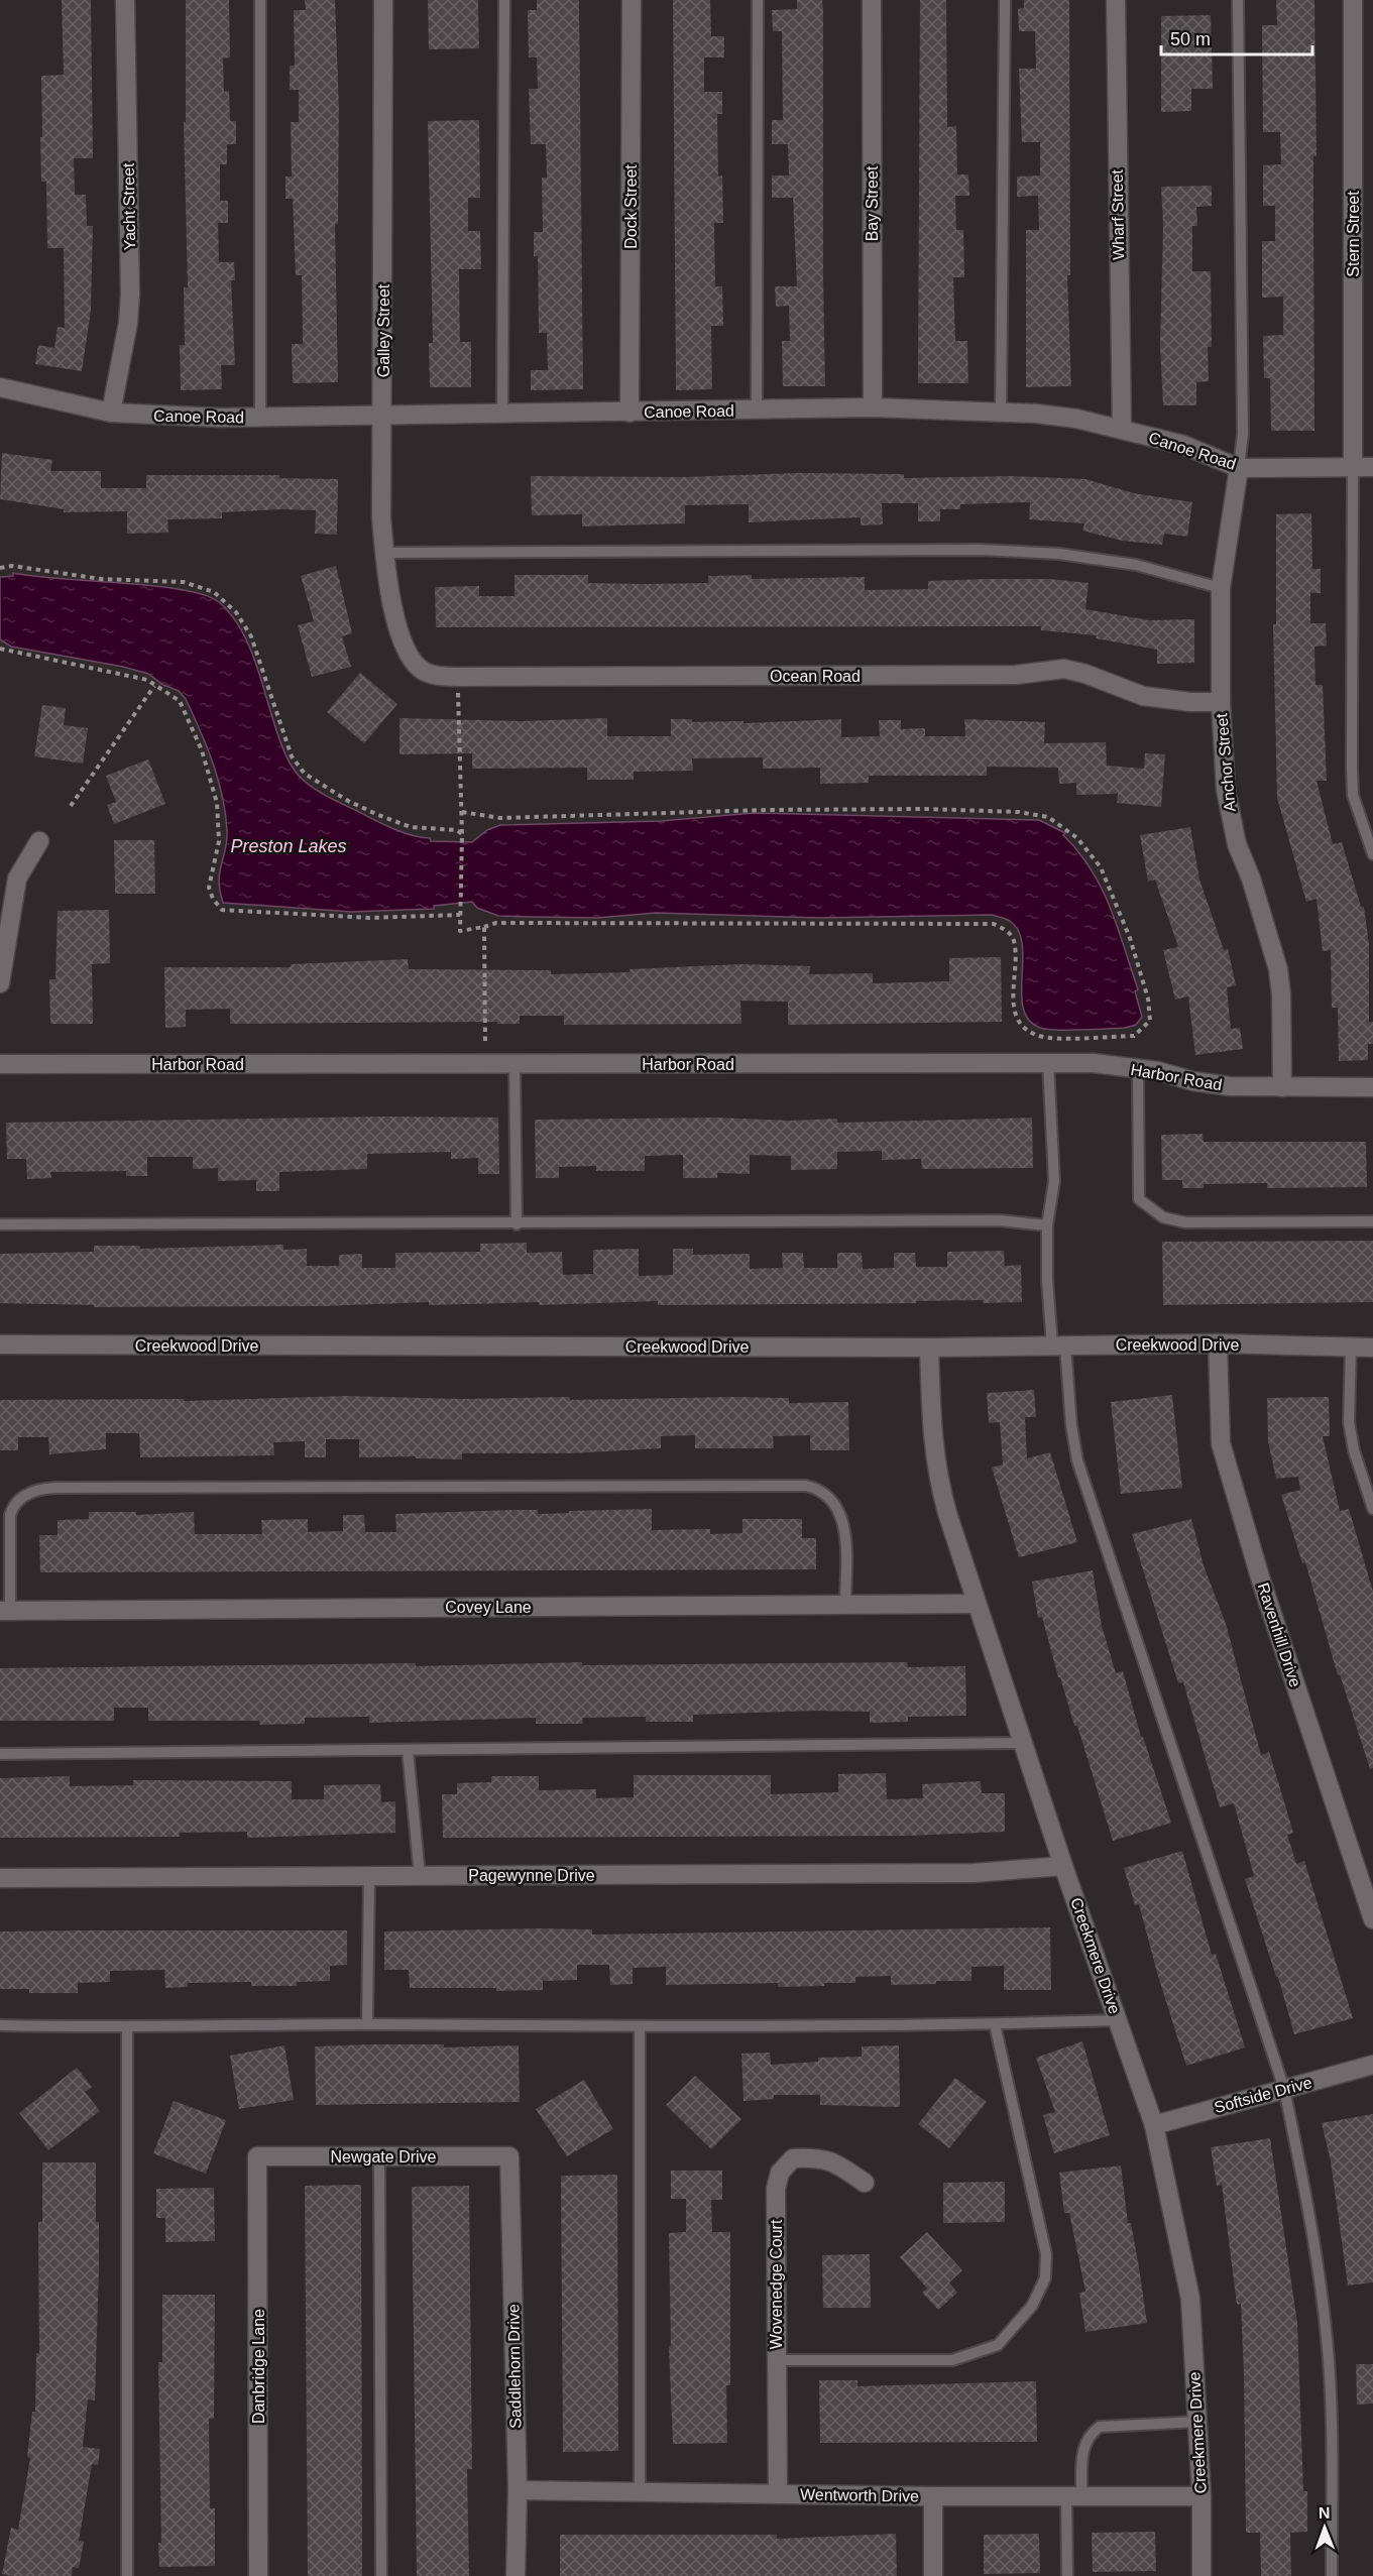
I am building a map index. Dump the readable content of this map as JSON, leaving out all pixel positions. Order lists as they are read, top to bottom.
{
  "streets": {
    "street": [
      "Bay Street",
      "Yacht Street",
      "Dock Street",
      "Wharf Street",
      "Stern Street",
      "Galley Street",
      "Canoe Road",
      "Ocean Road",
      "Anchor Street",
      "Harbor Road",
      "Creekwood Drive",
      "Covey Lane",
      "Ravenhill Drive",
      "Pagewynne Drive",
      "Creekmere Drive",
      "Softside Drive",
      "Newgate Drive",
      "Wovenedge Court",
      "Danbridge Lane",
      "Saddlehorn Drive",
      "Wentworth Drive"
    ]
  },
  "crossings": [
    ["Bay Street", "Canoe Road"],
    ["Yacht Street", "Canoe Road"],
    ["Dock Street", "Canoe Road"],
    ["Wharf Street", "Canoe Road"],
    ["Stern Street", "Canoe Road"],
    ["Galley Street", "Canoe Road"],
    ["Galley Street", "Ocean Road"],
    ["Canoe Road", "Anchor Street"],
    ["Ocean Road", "Anchor Street"],
    ["Anchor Street", "Harbor Road"],
    ["Creekwood Drive", "Ravenhill Drive"],
    ["Creekwood Drive", "Creekmere Drive"],
    ["Covey Lane", "Creekmere Drive"],
    ["Pagewynne Drive", "Creekmere Drive"],
    ["Creekmere Drive", "Softside Drive"],
    ["Creekmere Drive", "Wentworth Drive"],
    ["Newgate Drive", "Danbridge Lane"],
    ["Newgate Drive", "Saddlehorn Drive"],
    ["Wovenedge Court", "Wentworth Drive"],
    ["Saddlehorn Drive", "Wentworth Drive"]
  ],
  "water": ["Preston Lakes"],
  "scale_bar": "50 m",
  "north": "top"
}
